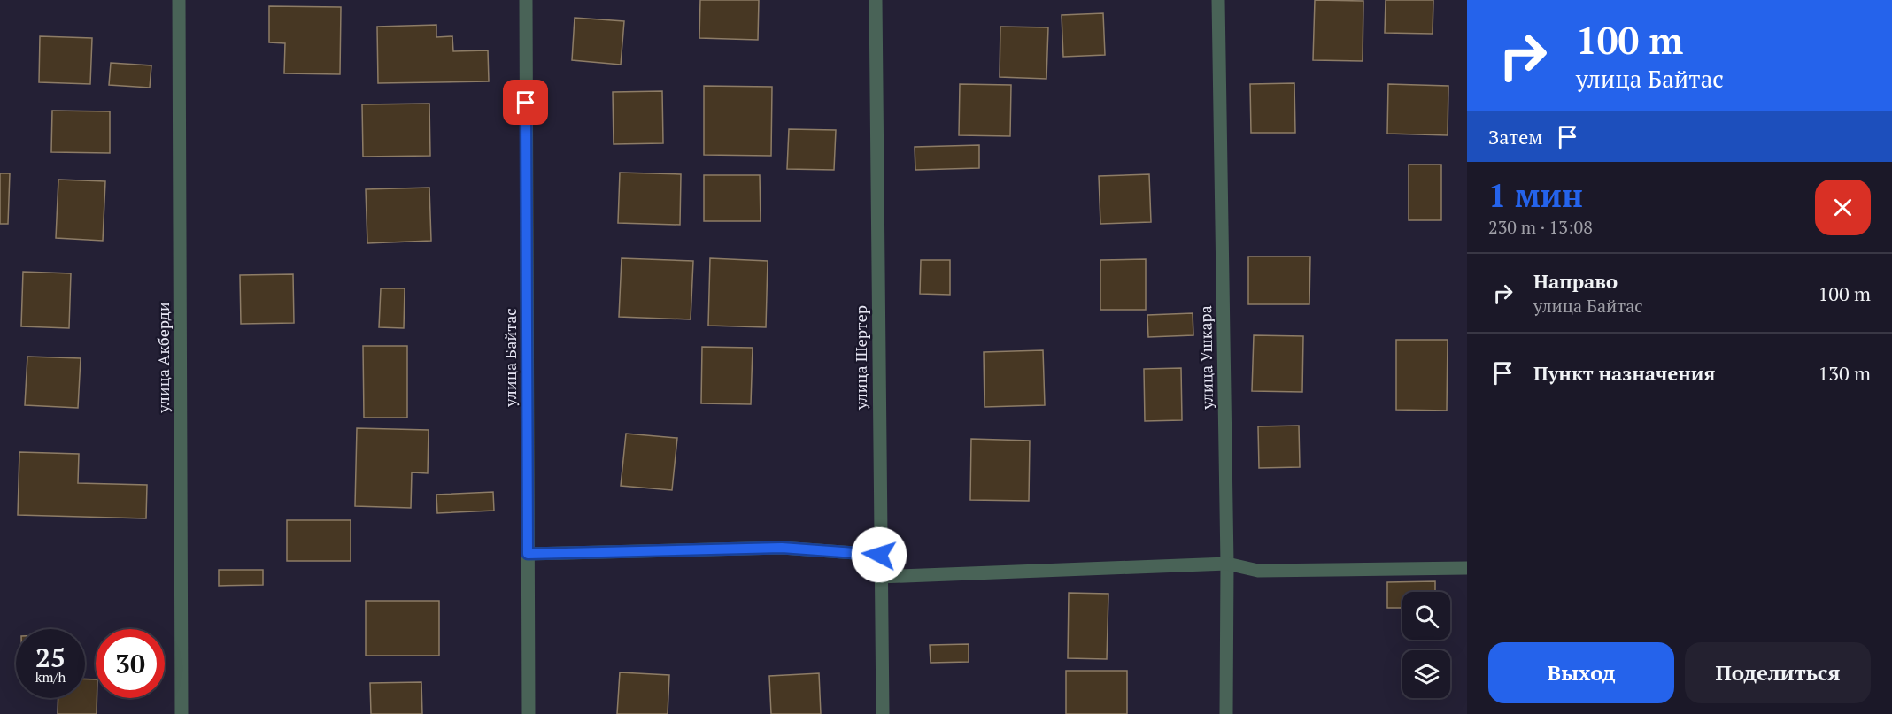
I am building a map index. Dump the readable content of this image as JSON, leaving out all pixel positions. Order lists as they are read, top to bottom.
{
  "streets": {
    "street": [
      "улица Акберди",
      "улица Байтас",
      "улица Шертер",
      "улица Ушкара"
    ]
  },
  "page": {
    "turn": ["100 m", "улица Байтас"],
    "then": "Затем",
    "heading": ["1 мин", "230 m · 13:08"],
    "list": [
      {
        "name": "Направо",
        "note": "улица Байтас",
        "value": "100 m"
      },
      {
        "name": "Пункт назначения",
        "value": "130 m"
      }
    ],
    "speed": "25 km/h",
    "limit": "30",
    "buttons": ["Выход", "Поделиться"]
  }
}
